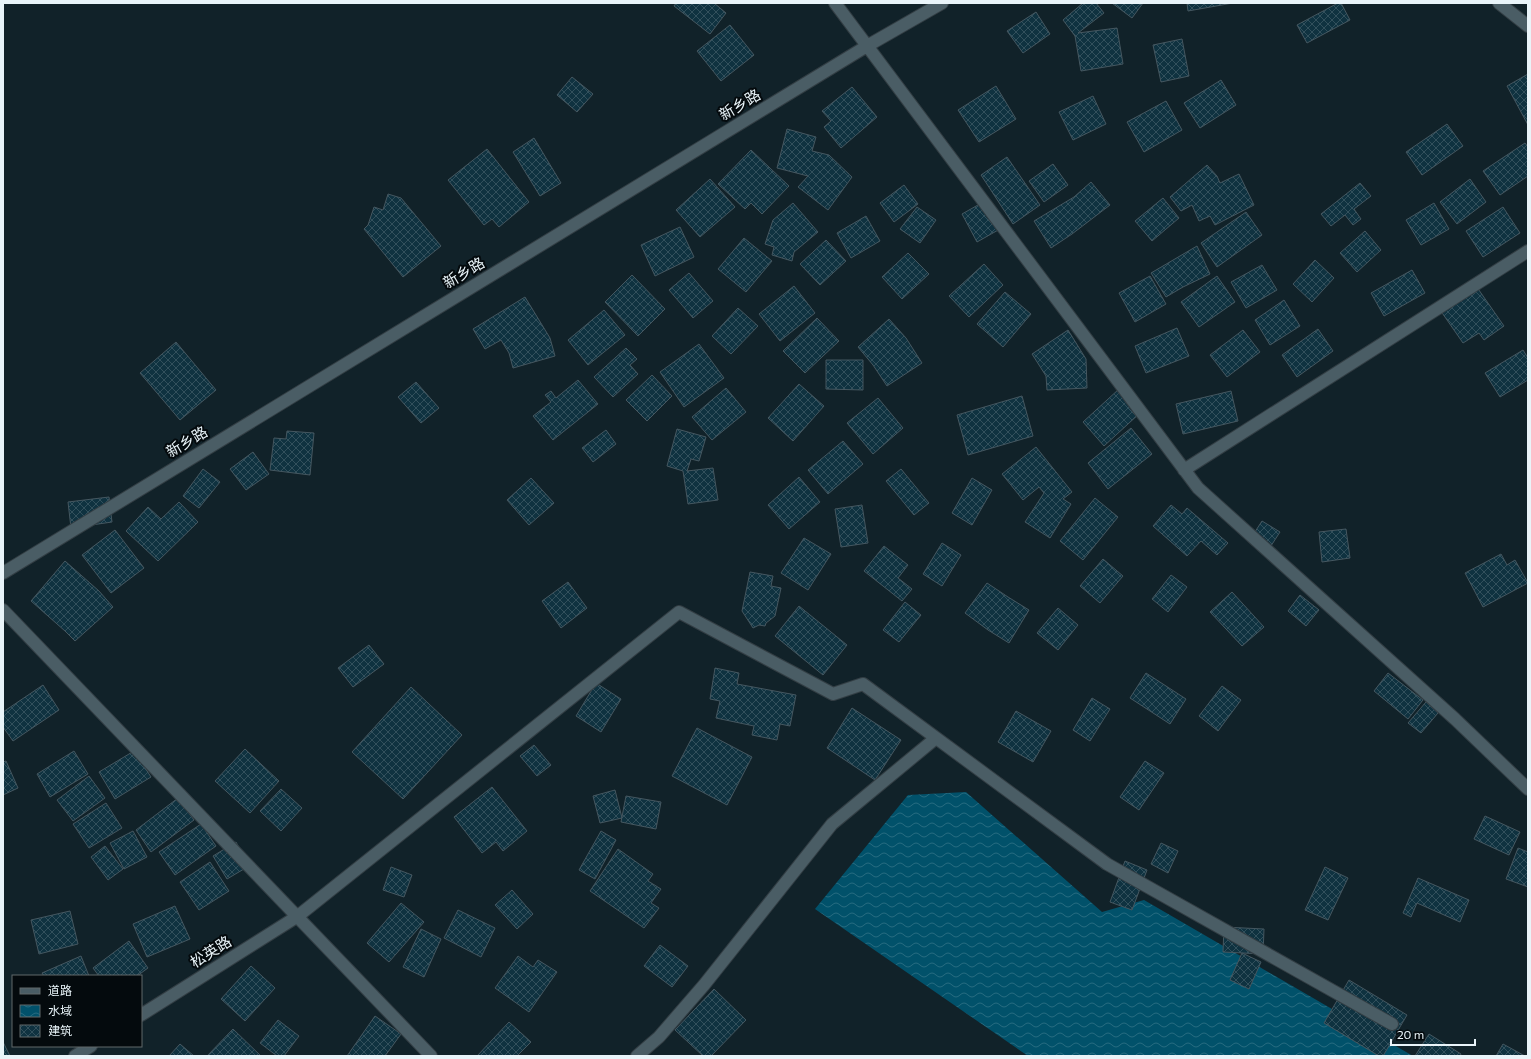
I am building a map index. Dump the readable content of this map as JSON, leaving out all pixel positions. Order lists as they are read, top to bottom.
{
  "streets": {
    "street": ["新乡路", "松英路"]
  },
  "legend": ["道路", "水域", "建筑"],
  "scale_bar": "20 m"
}
